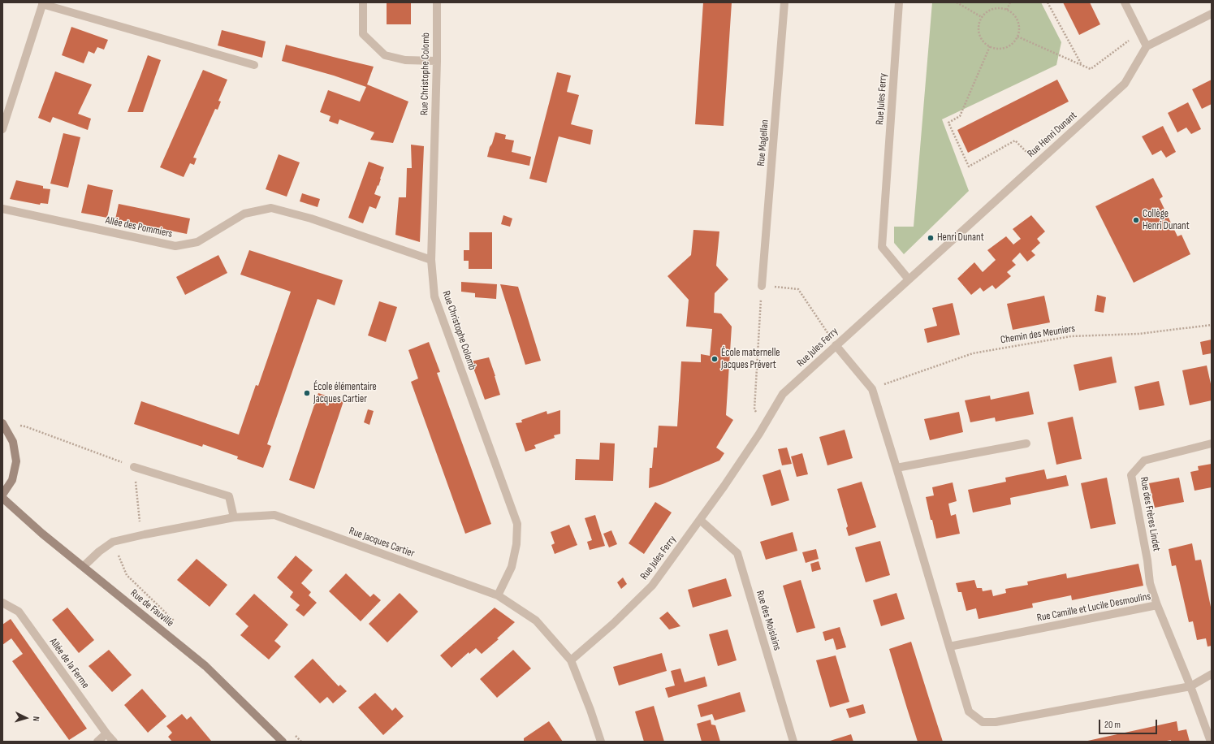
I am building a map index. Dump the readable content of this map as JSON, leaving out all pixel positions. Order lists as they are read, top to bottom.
{
  "streets": {
    "main road": ["Rue de Fauville"],
    "street": [
      "Rue Christophe Colomb",
      "Rue Jules Ferry",
      "Rue Henri Dunant",
      "Rue Magellan",
      "Allée des Pommiers",
      "Rue des Frères Lindet",
      "Rue Jacques Cartier",
      "Rue Camille et Lucile Desmoulins",
      "Rue des Moislains",
      "Allée de la Ferme"
    ],
    "path": ["Chemin des Meuniers"]
  },
  "crossings": [
    ["Rue Christophe Colomb", "Allée des Pommiers"],
    ["Rue Christophe Colomb", "Rue Jacques Cartier"],
    ["Rue Jules Ferry", "Rue Henri Dunant"],
    ["Rue Jules Ferry", "Rue Jacques Cartier"],
    ["Rue Jules Ferry", "Rue des Moislains"],
    ["Rue des Frères Lindet", "Rue Camille et Lucile Desmoulins"],
    ["Rue Jacques Cartier", "Rue de Fauville"]
  ],
  "places": [
    "Collège Henri Dunant",
    "Henri Dunant",
    "École maternelle Jacques Prévert",
    "École élémentaire Jacques Cartier"
  ],
  "scale_bar": "20 m",
  "north": "right"
}
